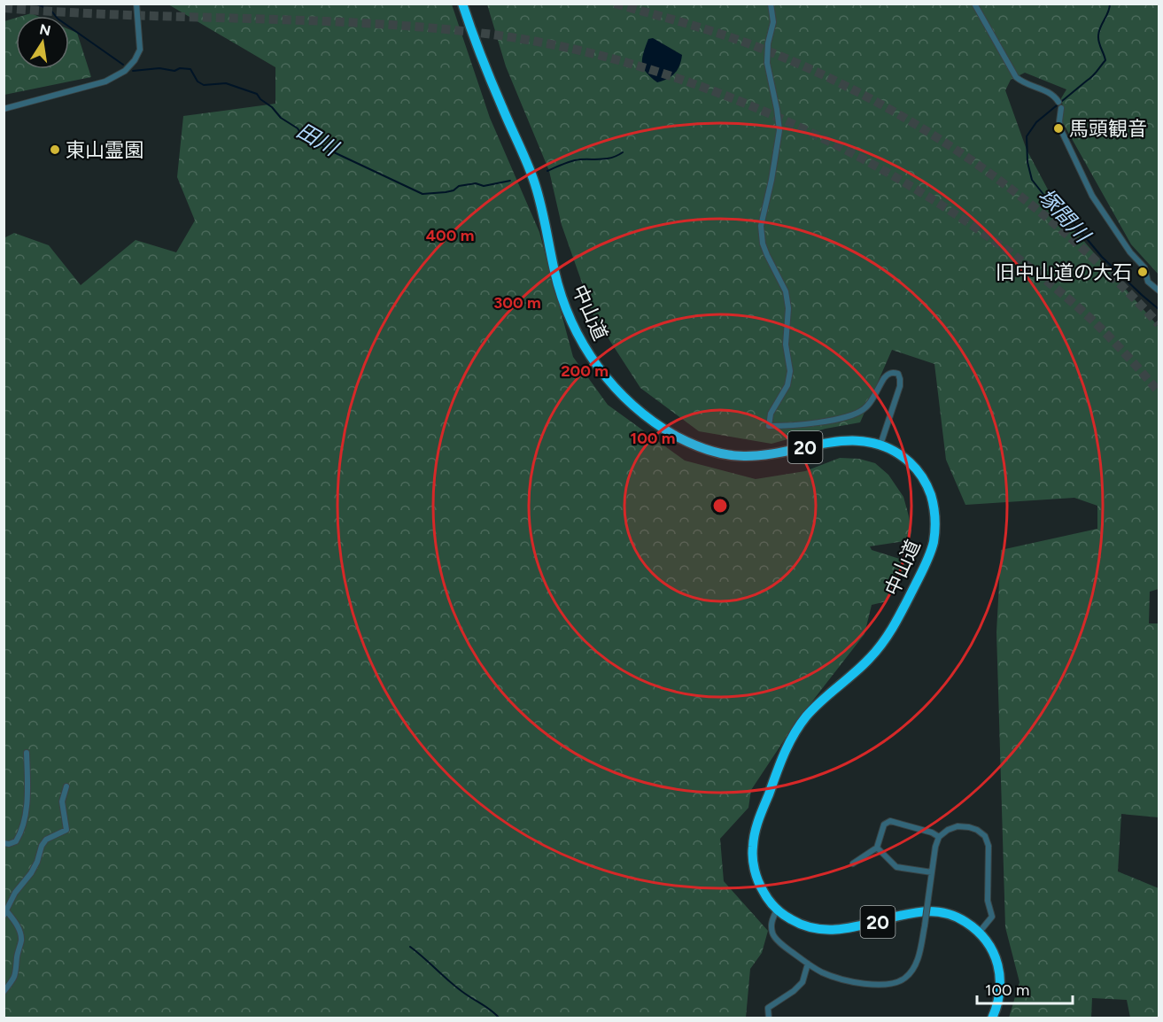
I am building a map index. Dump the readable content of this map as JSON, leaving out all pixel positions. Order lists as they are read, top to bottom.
{
  "streets": {
    "highway": ["中山道", "20"]
  },
  "water": ["田川", "塚間川"],
  "places": ["馬頭観音", "東山霊園", "旧中山道の大石"],
  "scale_bar": "100 m",
  "north": "top",
  "rings": [
    "400 m",
    "300 m",
    "200 m",
    "100 m"
  ]
}
